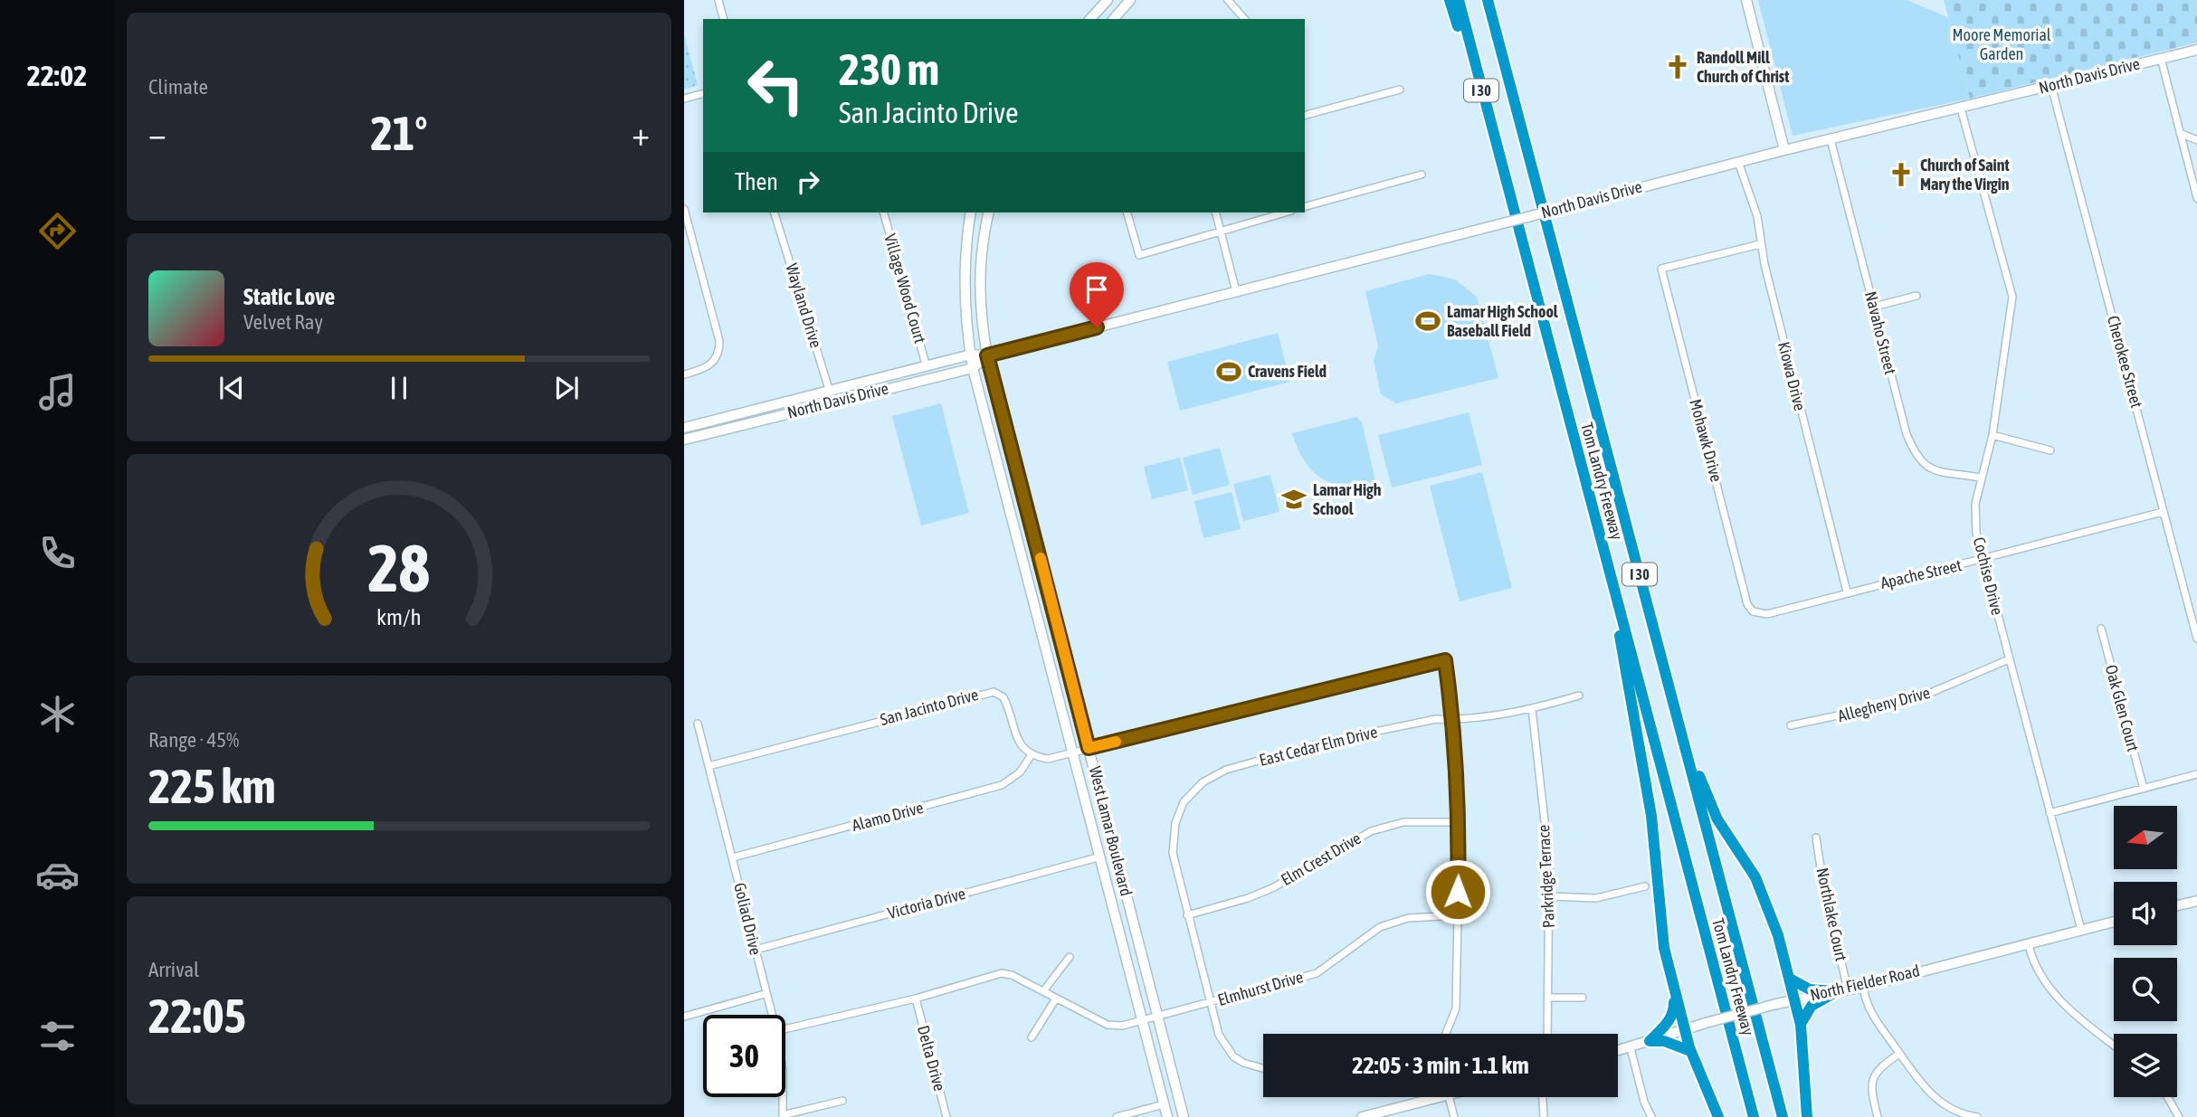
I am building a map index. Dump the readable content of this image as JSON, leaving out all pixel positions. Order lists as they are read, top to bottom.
{
  "streets": {
    "highway": ["I 30", "Tom Landry Freeway"],
    "main road": ["North Davis Drive", "West Lamar Boulevard", "North Fielder Road"],
    "street": [
      "Village Wood Court",
      "Wayland Drive",
      "Navaho Street",
      "Cherokee Street",
      "Kiowa Drive",
      "Mohawk Drive",
      "Apache Street",
      "Cochise Drive",
      "Allegheny Drive",
      "San Jacinto Drive",
      "Oak Glen Court",
      "East Cedar Elm Drive",
      "Alamo Drive",
      "Elm Crest Drive",
      "Parkridge Terrace",
      "Victoria Drive",
      "Northlake Court",
      "Goliad Drive",
      "Elmhurst Drive",
      "Delta Drive"
    ]
  },
  "crossings": [
    ["North Davis Drive", "Village Wood Court"],
    ["North Davis Drive", "Wayland Drive"],
    ["North Davis Drive", "Navaho Street"],
    ["North Davis Drive", "Cherokee Street"],
    ["North Davis Drive", "Kiowa Drive"],
    ["North Davis Drive", "Cochise Drive"],
    ["North Davis Drive", "West Lamar Boulevard"],
    ["Navaho Street", "Cochise Drive"],
    ["Cherokee Street", "Apache Street"],
    ["Kiowa Drive", "Mohawk Drive"],
    ["Kiowa Drive", "Apache Street"],
    ["Mohawk Drive", "Apache Street"],
    ["Apache Street", "Cochise Drive"],
    ["Cochise Drive", "Allegheny Drive"],
    ["Cochise Drive", "North Fielder Road"],
    ["San Jacinto Drive", "Alamo Drive"],
    ["San Jacinto Drive", "Goliad Drive"],
    ["East Cedar Elm Drive", "Elm Crest Drive"],
    ["East Cedar Elm Drive", "Parkridge Terrace"],
    ["East Cedar Elm Drive", "Elmhurst Drive"],
    ["Alamo Drive", "Goliad Drive"],
    ["West Lamar Boulevard", "Victoria Drive"],
    ["West Lamar Boulevard", "Elmhurst Drive"],
    ["Victoria Drive", "Goliad Drive"],
    ["Northlake Court", "North Fielder Road"],
    ["Elmhurst Drive", "Delta Drive"]
  ],
  "parks": ["Moore Memorial Garden"],
  "places": {
    "church": ["Randoll Mill Church of Christ", "Church of Saint Mary the Virgin"],
    "sports": ["Lamar High School Baseball Field", "Cravens Field"],
    "school or university": ["Lamar High School"]
  },
  "north": "left",
  "page": {
    "tabs": "22:02",
    "tile": [
      "Climate",
      ["Range · 45%", "225 km"],
      ["Arrival", "22:05"]
    ],
    "turn": ["230 m", "San Jacinto Drive"],
    "heat": ["−", "21°", "+"],
    "then": "Then",
    "song": ["Static Love", "Velvet Ray"],
    "limit": "30",
    "trip": "22:05 · 3 min · 1.1 km",
    "gauge": ["28", "km/h"]
  }
}
